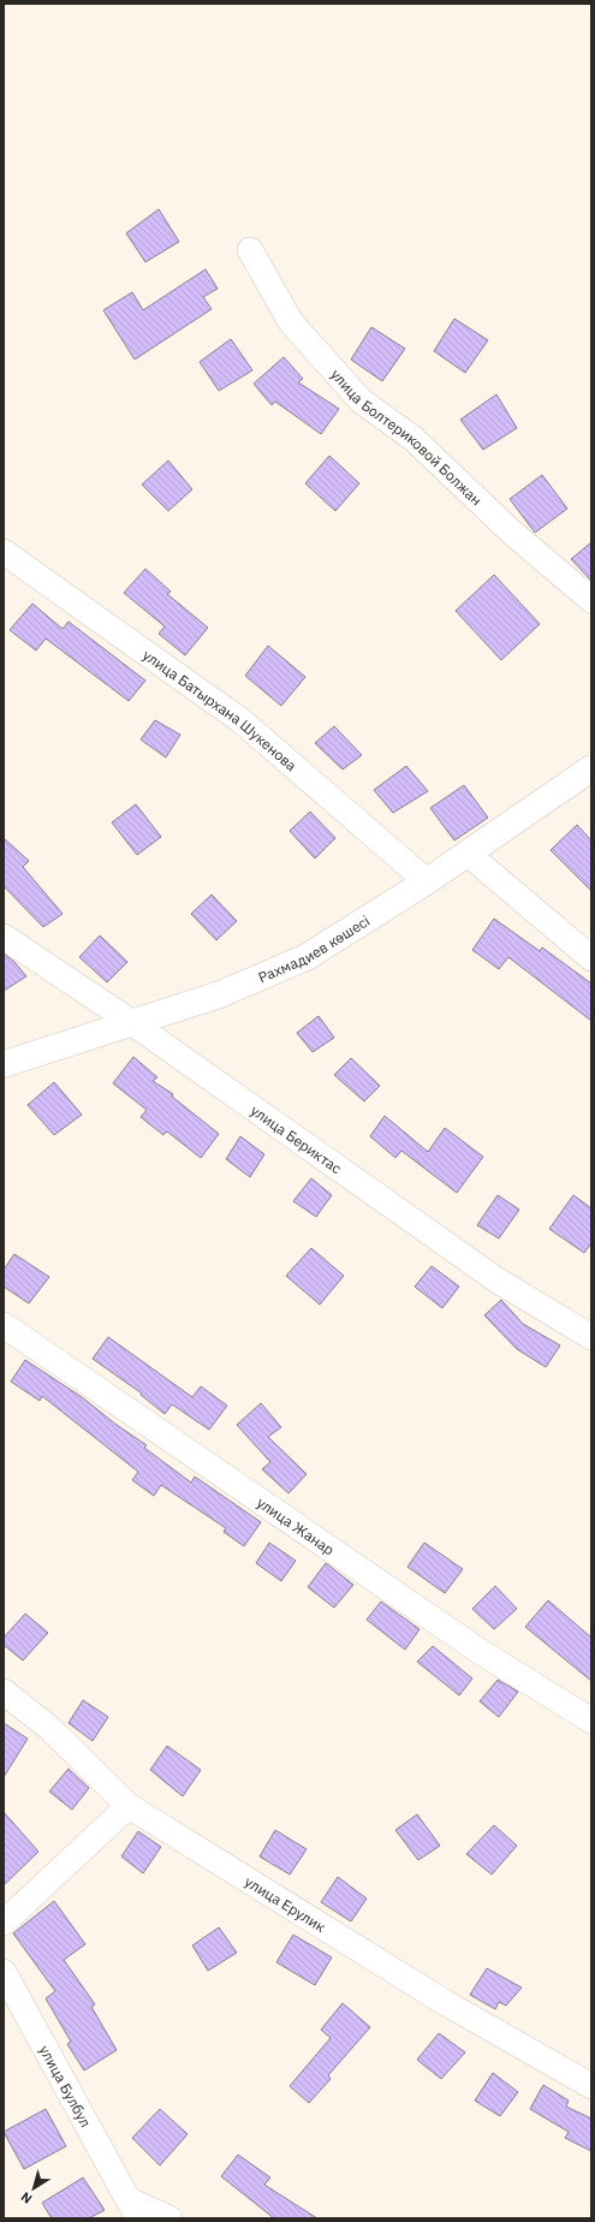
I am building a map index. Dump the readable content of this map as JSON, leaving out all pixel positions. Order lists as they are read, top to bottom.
{
  "streets": {
    "street": [
      "улица Болтериковой Болжан",
      "улица Батырхана Шукенова",
      "Рахмадиев көшесі",
      "улица Бериктас",
      "улица Жанар",
      "улица Ерулик",
      "улица Булбул"
    ]
  },
  "crossings": [
    ["улица Батырхана Шукенова", "Рахмадиев көшесі"],
    ["Рахмадиев көшесі", "улица Бериктас"]
  ],
  "north": "bottom left"
}
